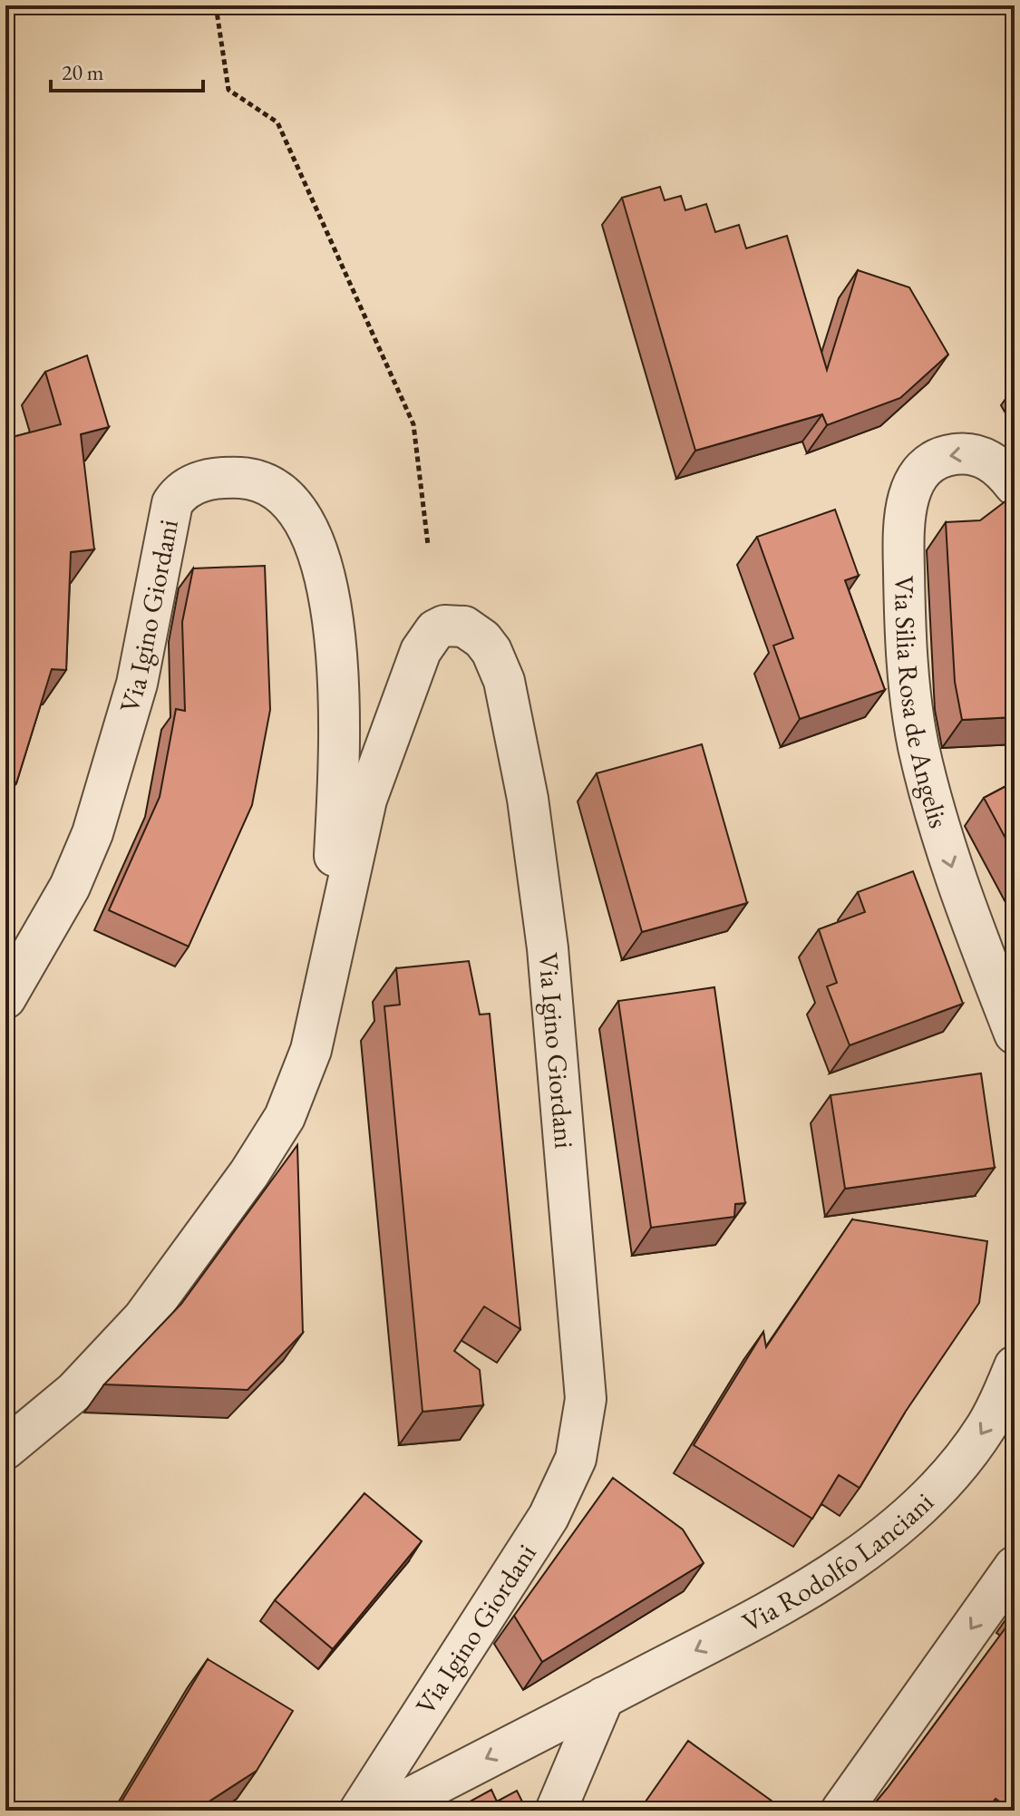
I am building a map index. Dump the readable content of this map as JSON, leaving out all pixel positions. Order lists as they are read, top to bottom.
{
  "streets": {
    "street": ["Via Igino Giordani", "Via Silia Rosa de Angelis", "Via Rodolfo Lanciani"]
  },
  "scale_bar": "20 m"
}
